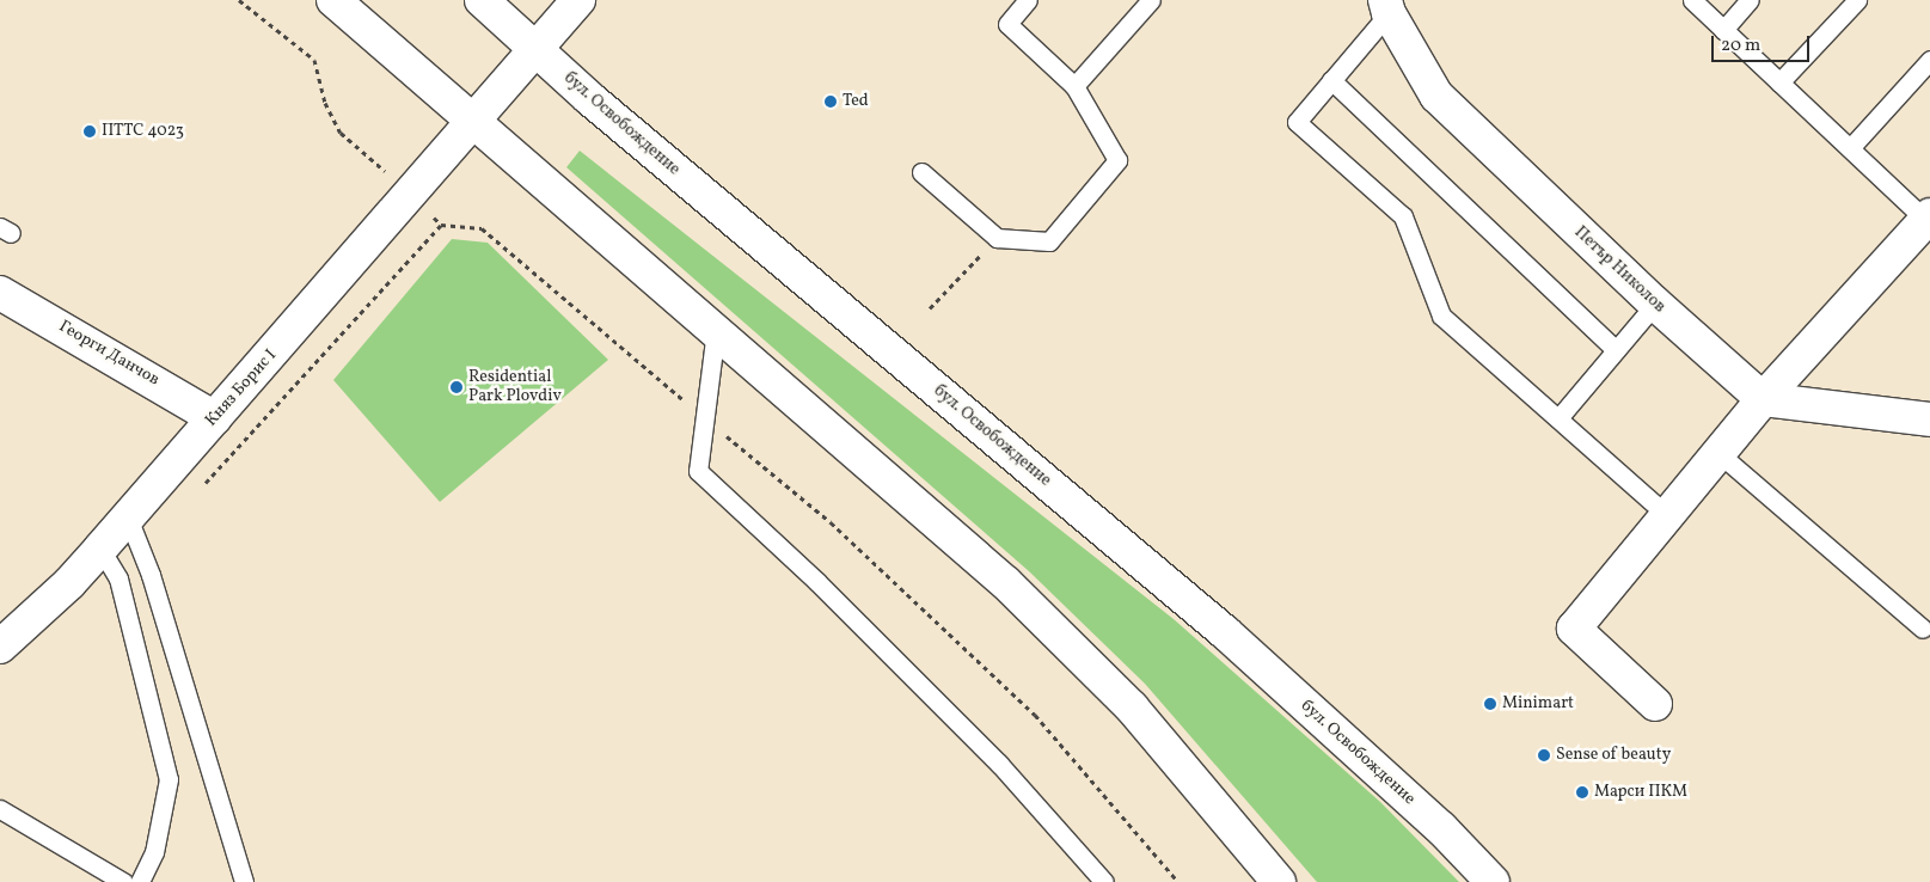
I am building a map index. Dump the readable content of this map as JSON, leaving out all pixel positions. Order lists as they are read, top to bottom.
{
  "streets": {
    "main road": [
      "бул. Освобождение",
      "Петър Николов",
      "Георги Данчов",
      "Княз Борис I"
    ]
  },
  "crossings": [
    ["бул. Освобождение", "Княз Борис I"],
    ["Георги Данчов", "Княз Борис I"]
  ],
  "places": [
    "Ted",
    "ПТТС 4023",
    "Residential Park Plovdiv",
    "Minimart",
    "Sense of beauty",
    "Марси ПКМ"
  ],
  "scale_bar": "20 m"
}
